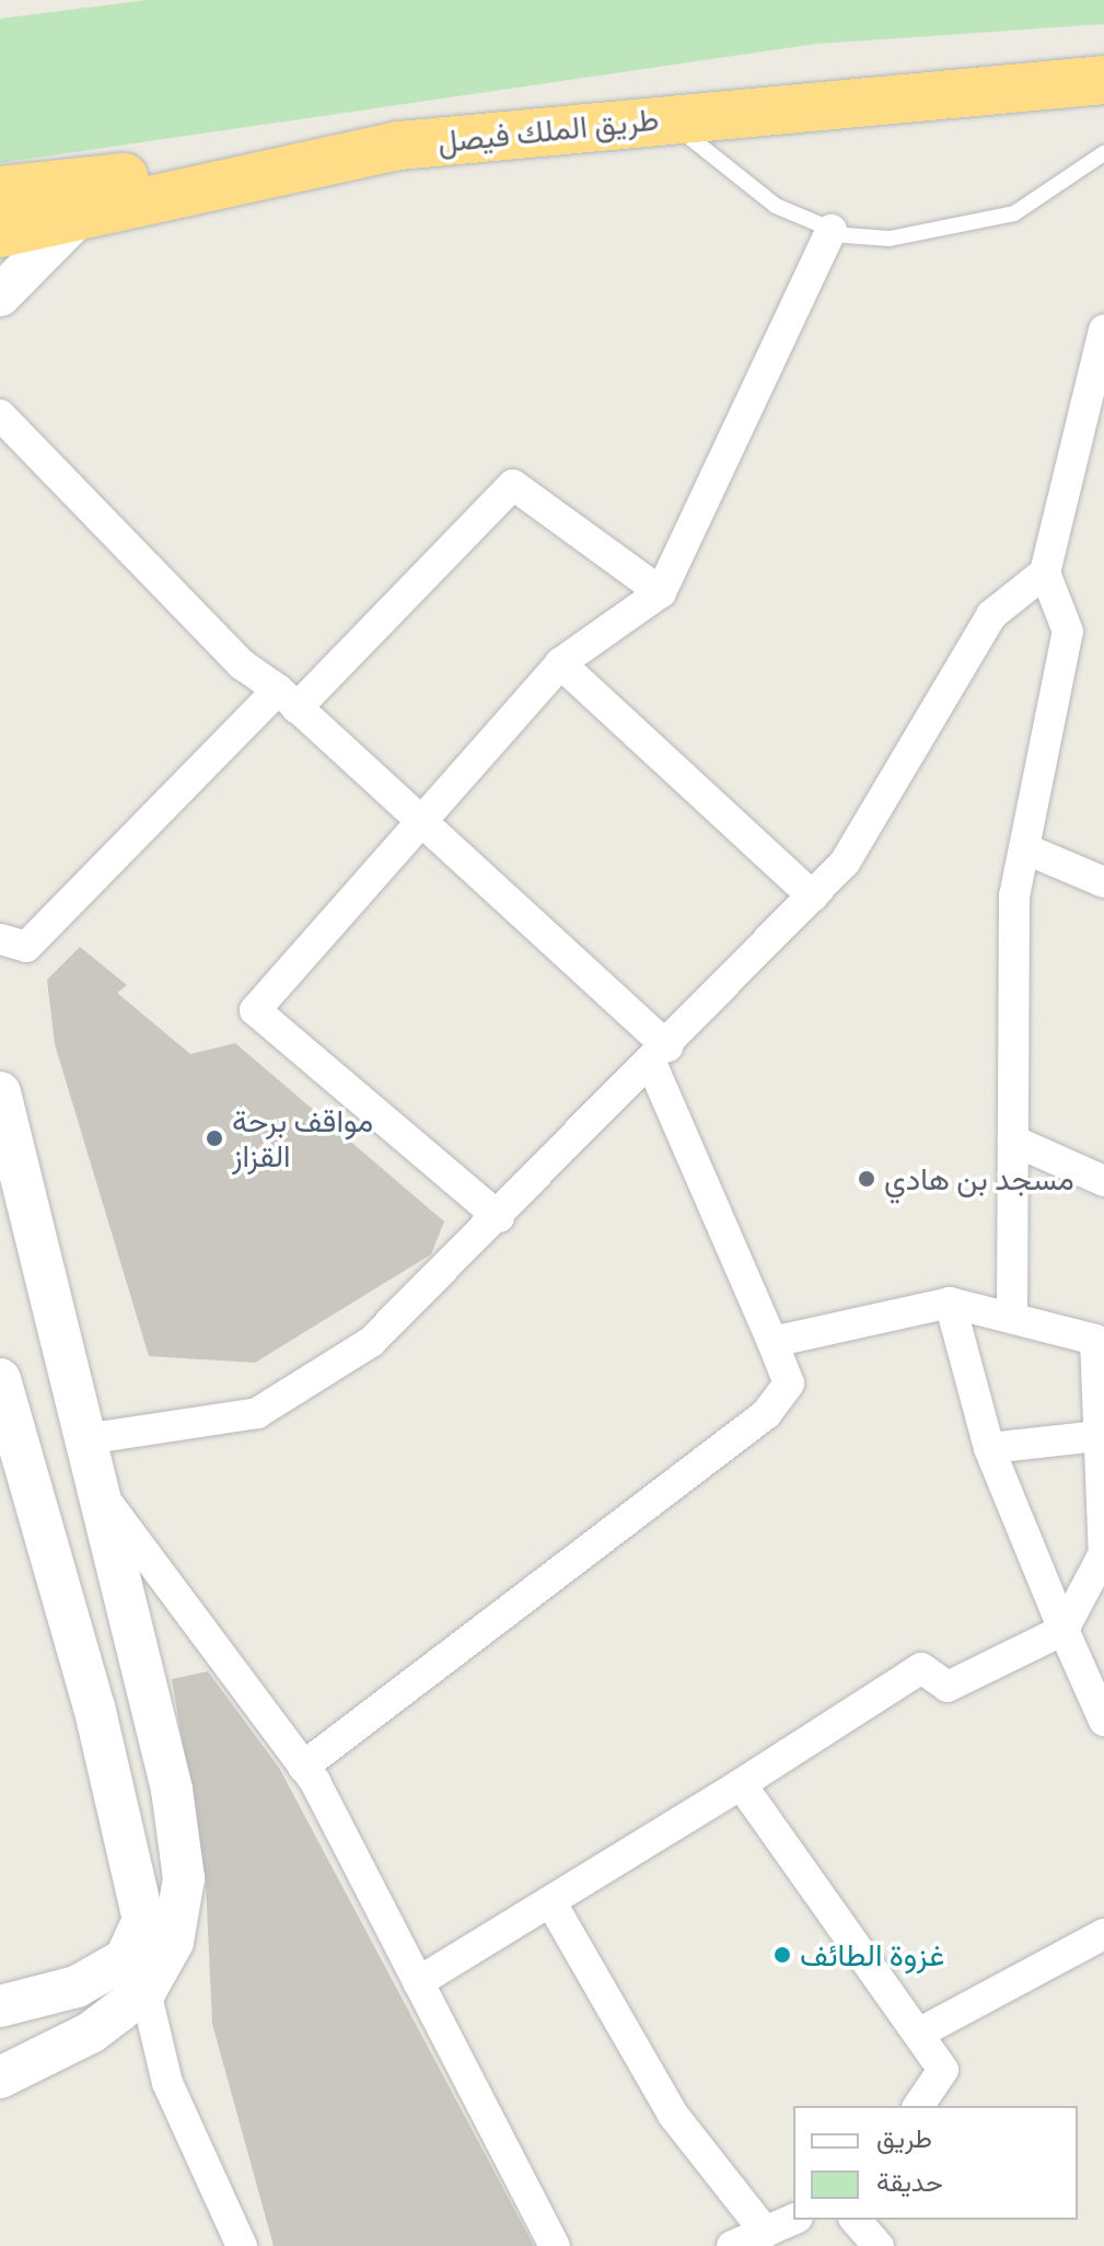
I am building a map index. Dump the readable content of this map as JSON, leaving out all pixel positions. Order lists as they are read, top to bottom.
{
  "streets": {
    "highway": ["طريق الملك فيصل"]
  },
  "places": ["مواقف برحة القزاز", "مسجد بن هادي", "غزوة الطائف"],
  "legend": ["طريق", "حديقة"]
}
